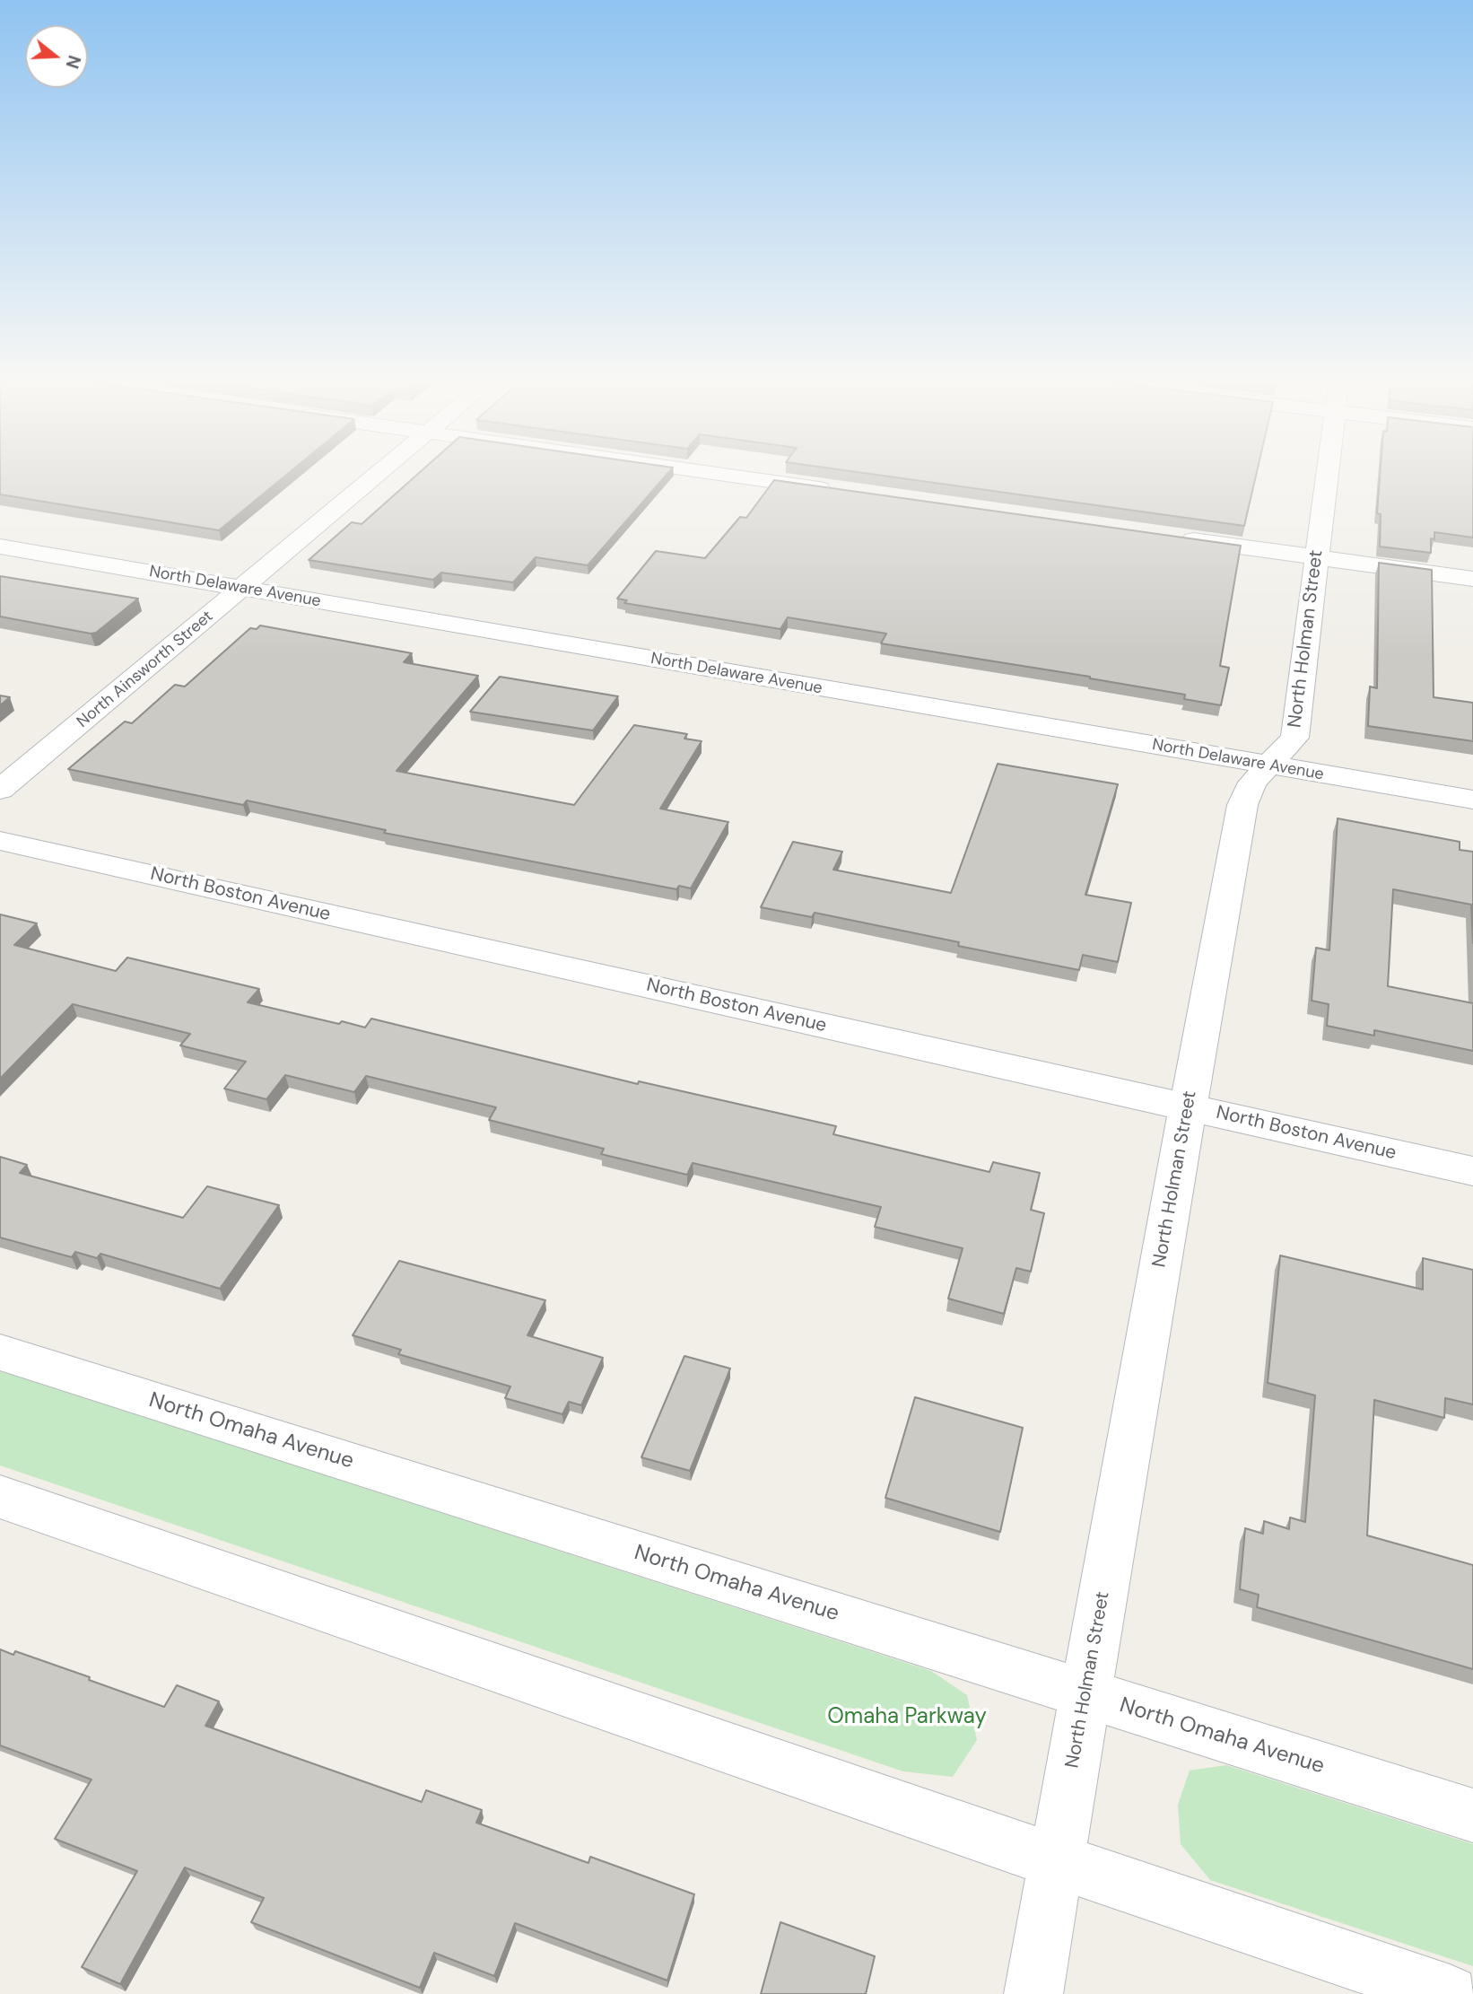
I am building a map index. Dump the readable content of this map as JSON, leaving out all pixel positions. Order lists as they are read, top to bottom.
{
  "streets": {
    "street": [
      "North Delaware Avenue",
      "North Holman Street",
      "North Ainsworth Street",
      "North Boston Avenue",
      "North Omaha Avenue"
    ]
  },
  "crossings": [
    ["North Delaware Avenue", "North Holman Street"],
    ["North Delaware Avenue", "North Ainsworth Street"],
    ["North Holman Street", "North Boston Avenue"],
    ["North Holman Street", "North Omaha Avenue"]
  ],
  "parks": ["Omaha Parkway"],
  "north": "right"
}
